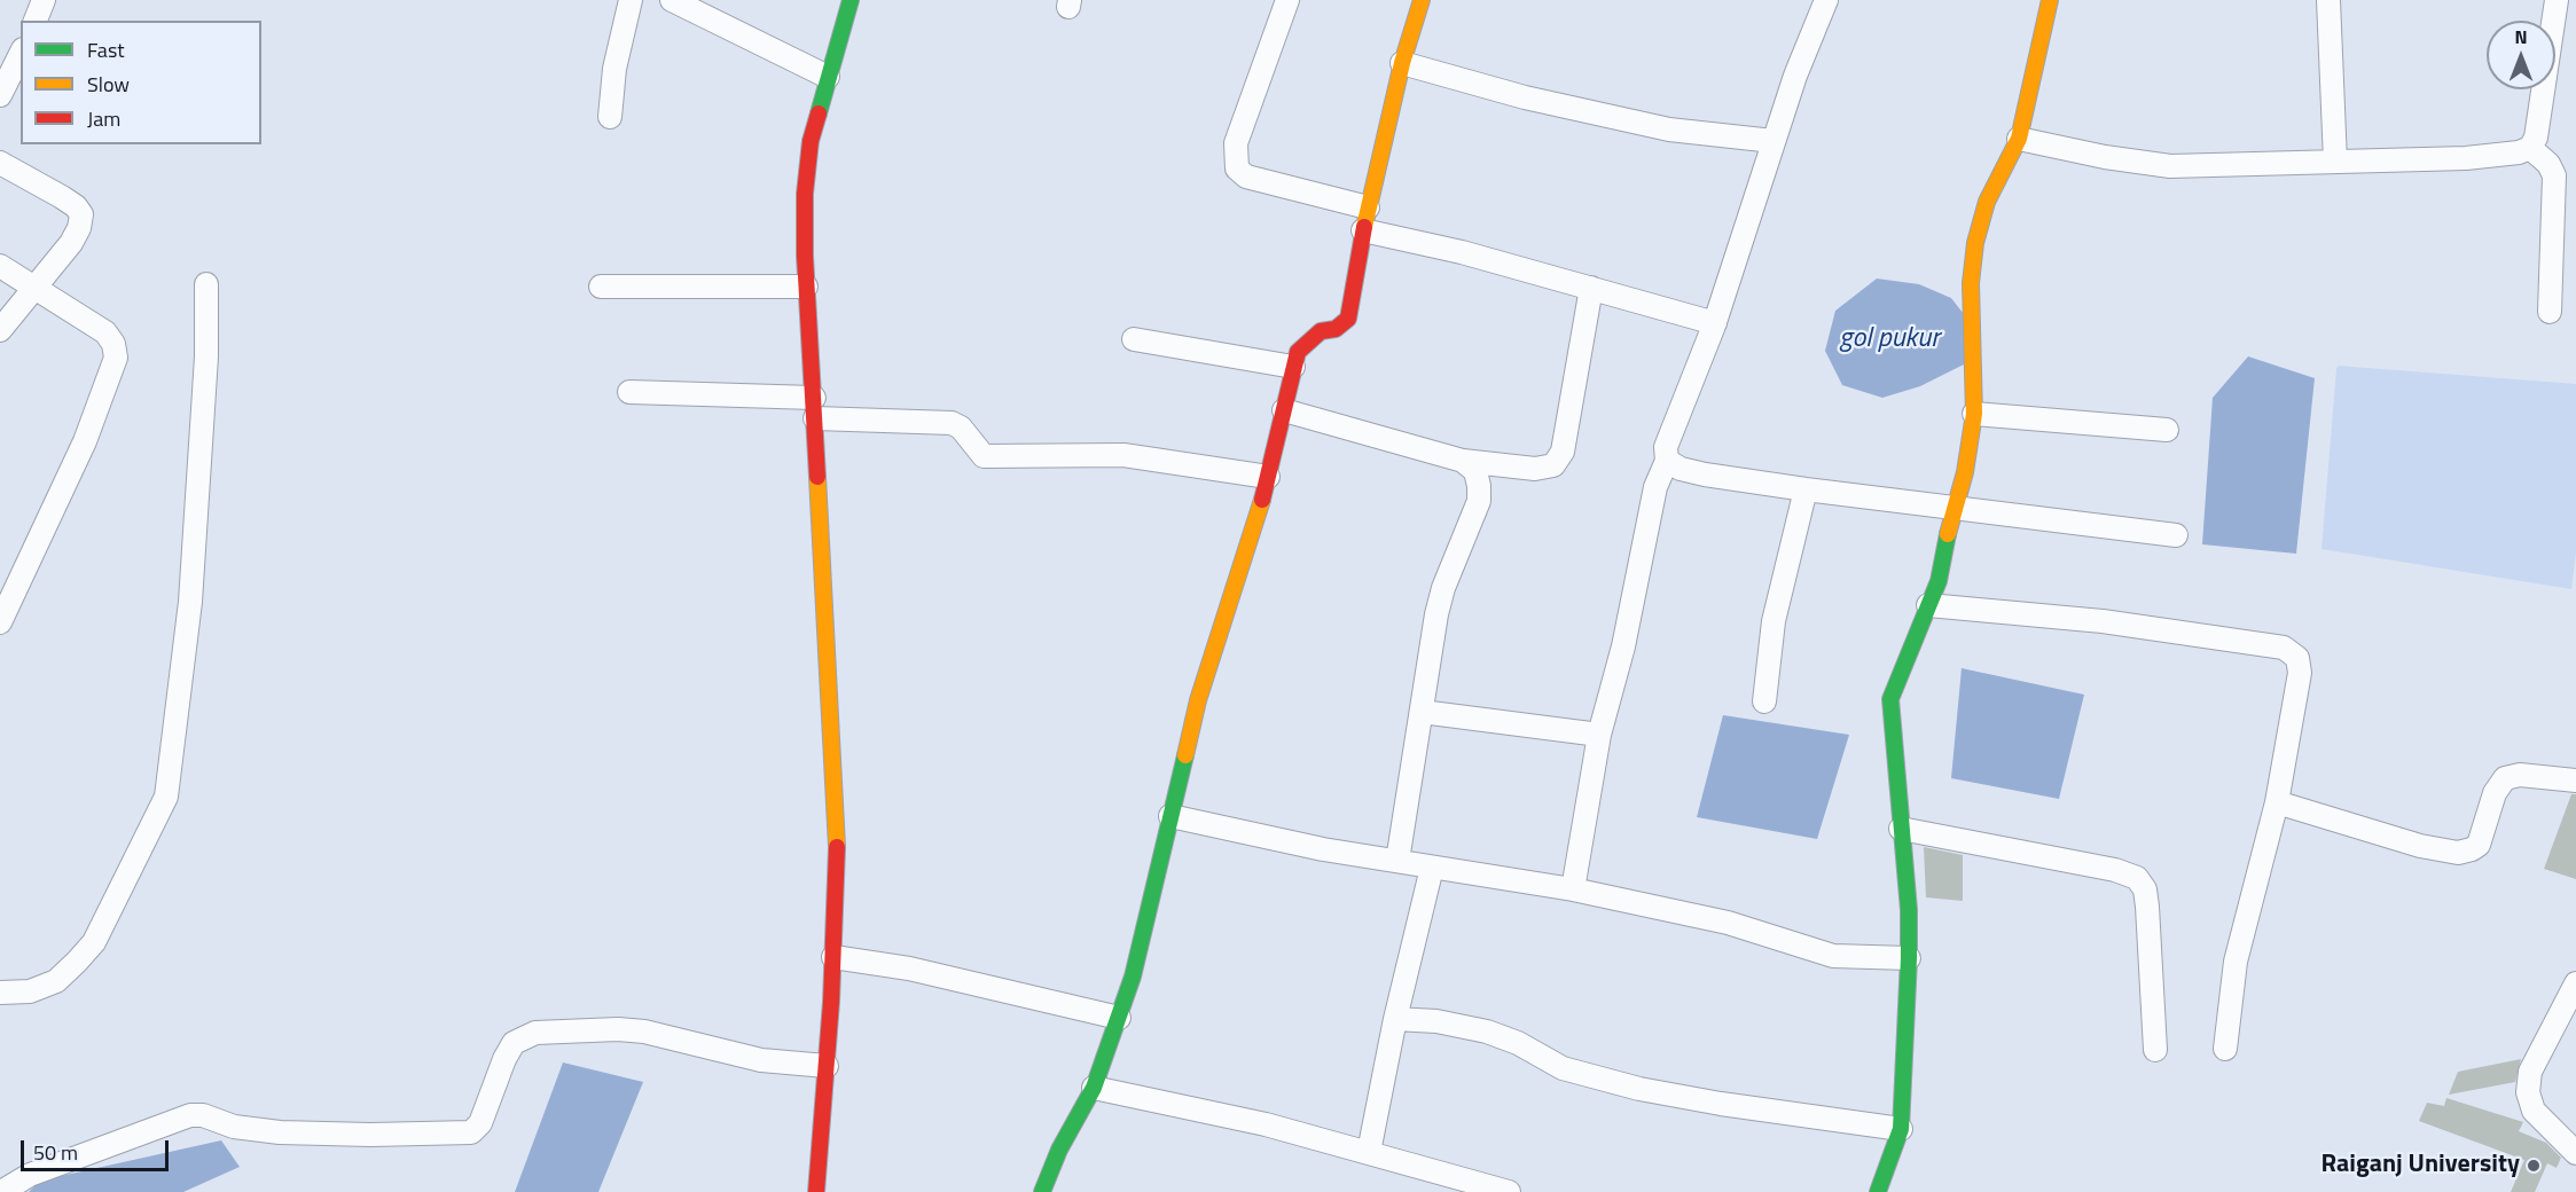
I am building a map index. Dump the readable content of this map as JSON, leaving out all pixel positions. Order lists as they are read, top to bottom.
{
  "water": ["gol pukur"],
  "places": ["Raiganj University"],
  "legend": ["Fast", "Slow", "Jam"],
  "scale_bar": "50 m",
  "north": "top"
}
